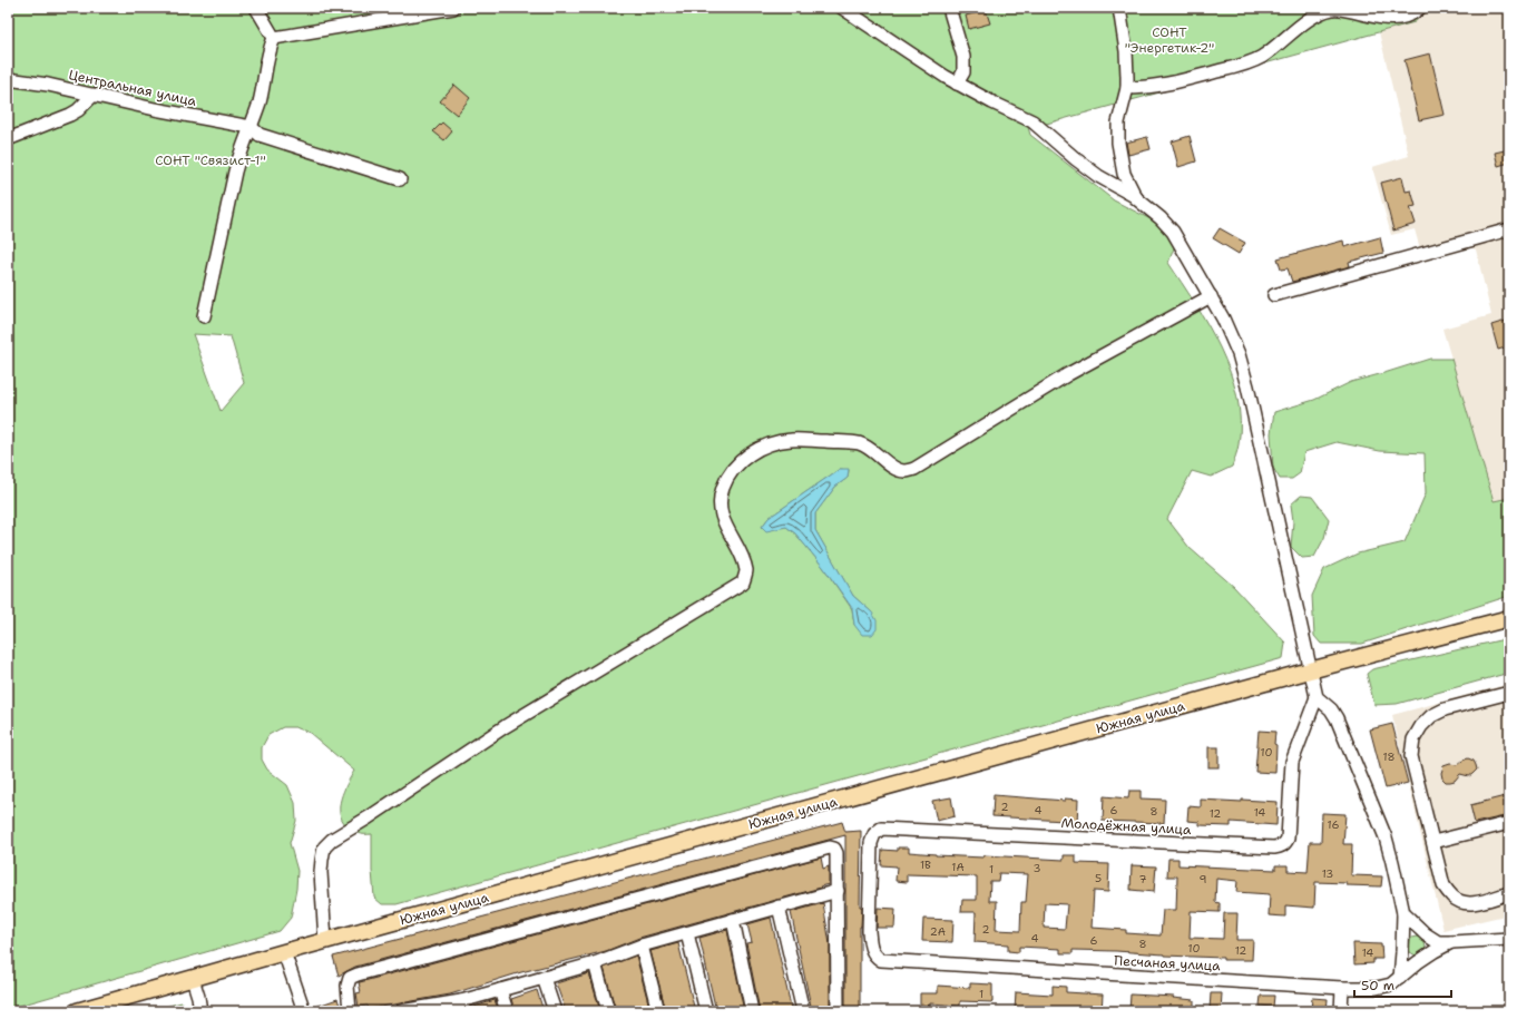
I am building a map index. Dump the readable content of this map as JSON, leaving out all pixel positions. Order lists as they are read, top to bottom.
{
  "streets": {
    "main road": ["Южная улица"],
    "street": ["Центральная улица", "Молодёжная улица", "Песчаная улица"]
  },
  "crossings": [
    ["Молодёжная улица", "Песчаная улица"]
  ],
  "parks": ["СОНТ \"Энергетик-2\"", "СОНТ \"Связист-1\""],
  "house_numbers": [
    "10",
    "18",
    "2",
    "4",
    "6",
    "8",
    "14",
    "12",
    "16",
    "1В",
    "1А",
    "3",
    "1",
    "13",
    "5",
    "7",
    "9",
    "2",
    "2А",
    "4",
    "6",
    "8",
    "10",
    "12",
    "14",
    "1"
  ],
  "scale_bar": "50 m"
}
